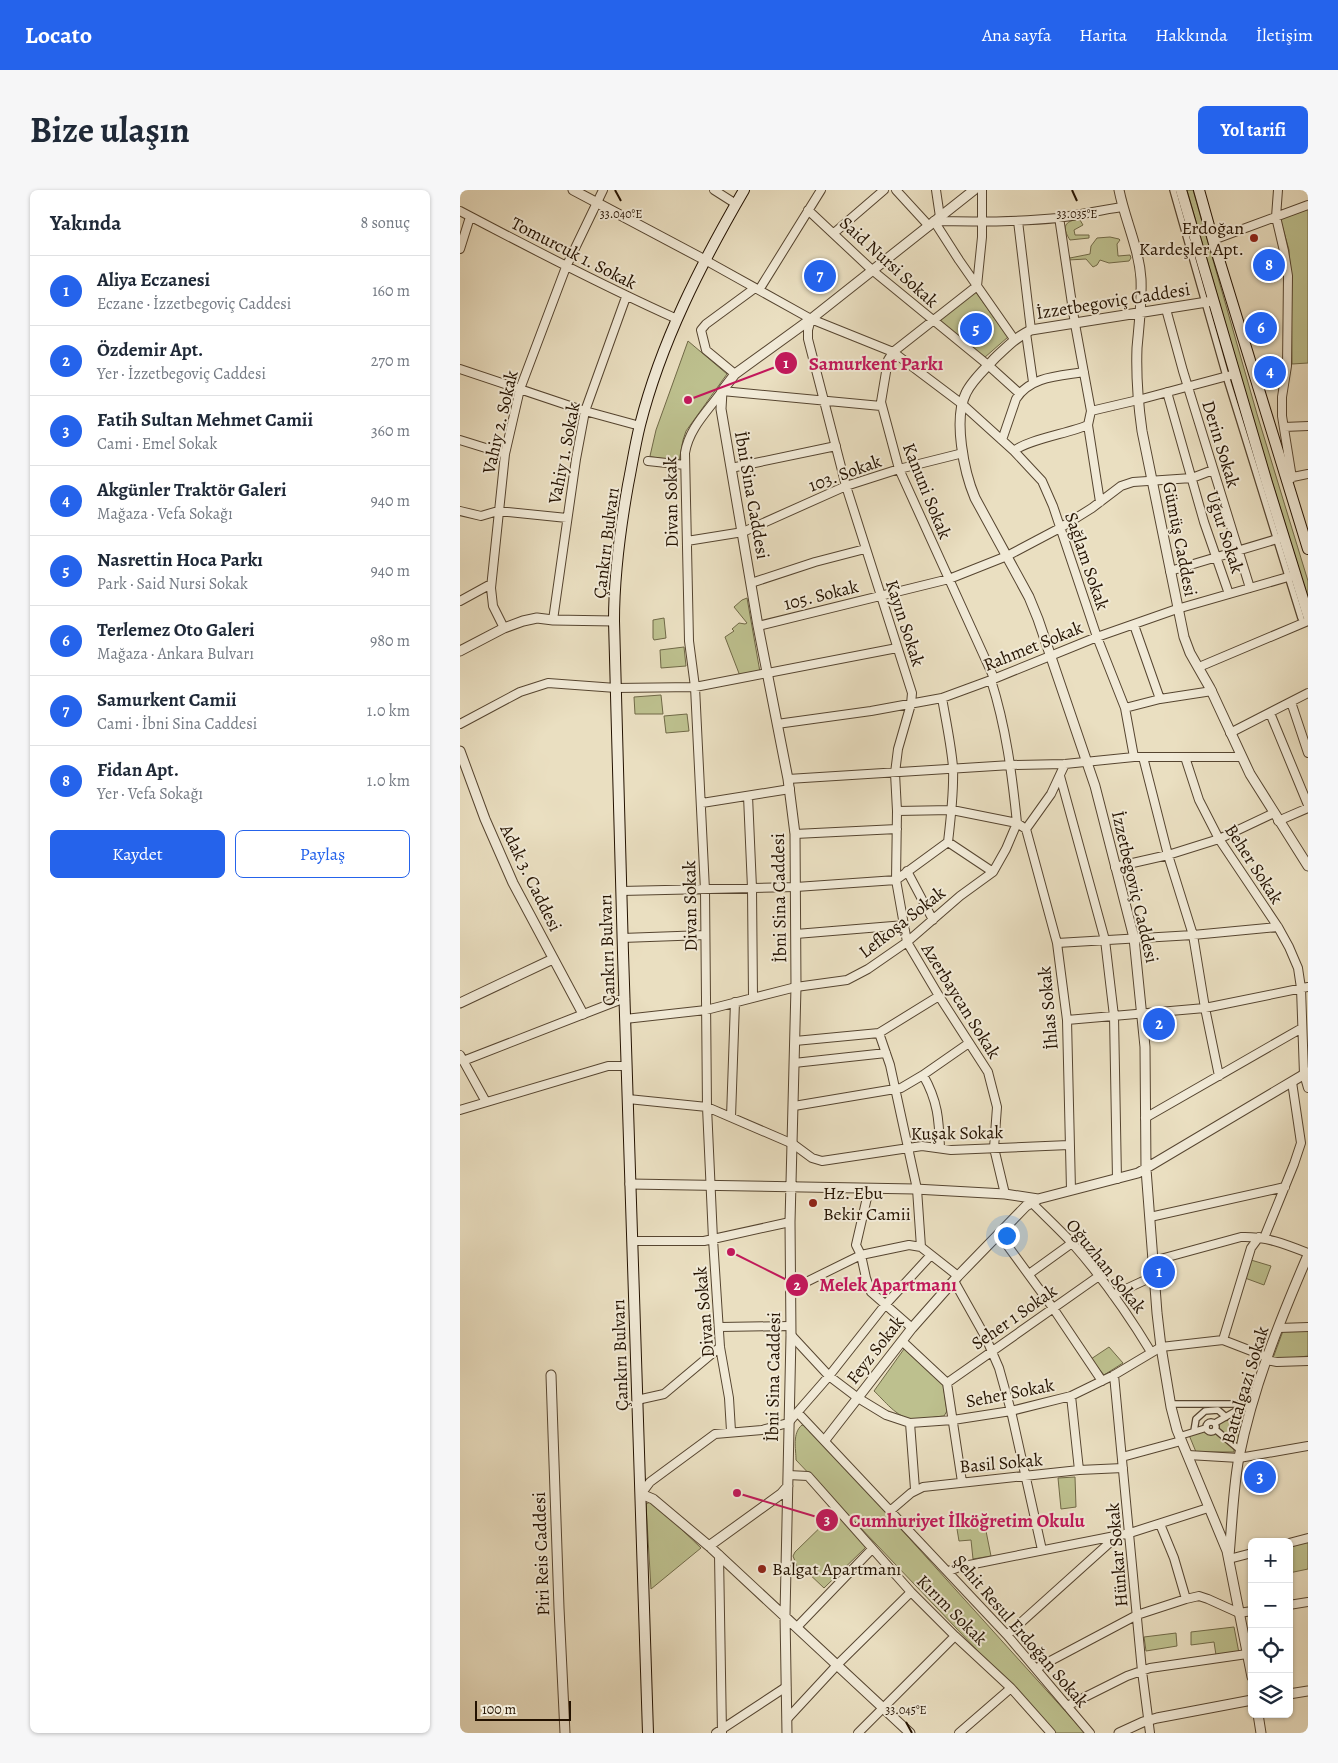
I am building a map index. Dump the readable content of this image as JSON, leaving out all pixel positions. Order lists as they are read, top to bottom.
{
  "streets": {
    "main road": ["Çankırı Bulvarı"],
    "street": [
      "Tomurcuk 1. Sokak",
      "Said Nursi Sokak",
      "İzzetbegoviç Caddesi",
      "Vahiy 2. Sokak",
      "Derin Sokak",
      "Vahiy 1. Sokak",
      "103. Sokak",
      "Kanuni Sokak",
      "İbni Sina Caddesi",
      "Divan Sokak",
      "Uğur Sokak",
      "Gümüş Caddesi",
      "Sağlam Sokak",
      "105. Sokak",
      "Kayın Sokak",
      "Rahmet Sokak",
      "Beher Sokak",
      "Adak 3. Caddesi",
      "Lefkoşa Sokak",
      "Azerbaycan Sokak",
      "İhlas Sokak",
      "Kuşak Sokak",
      "Oğuzhan Sokak",
      "Seher 1 Sokak",
      "Feyz Sokak",
      "Battalgazi Sokak",
      "Seher Sokak",
      "Basil Sokak",
      "Piri Reis Caddesi",
      "Hünkar Sokak",
      "Kırım Sokak",
      "Şehit Resul Erdoğan Sokak"
    ]
  },
  "crossings": [
    ["Tomurcuk 1. Sokak", "Vahiy 2. Sokak"],
    ["Tomurcuk 1. Sokak", "Vahiy 1. Sokak"],
    ["Tomurcuk 1. Sokak", "Çankırı Bulvarı"],
    ["Said Nursi Sokak", "İzzetbegoviç Caddesi"],
    ["İzzetbegoviç Caddesi", "Derin Sokak"],
    ["İzzetbegoviç Caddesi", "103. Sokak"],
    ["İzzetbegoviç Caddesi", "Gümüş Caddesi"],
    ["İzzetbegoviç Caddesi", "Sağlam Sokak"],
    ["İzzetbegoviç Caddesi", "105. Sokak"],
    ["İzzetbegoviç Caddesi", "Rahmet Sokak"],
    ["İzzetbegoviç Caddesi", "Battalgazi Sokak"],
    ["İzzetbegoviç Caddesi", "Seher Sokak"],
    ["Derin Sokak", "105. Sokak"],
    ["Derin Sokak", "Rahmet Sokak"],
    ["103. Sokak", "Kanuni Sokak"],
    ["103. Sokak", "İbni Sina Caddesi"],
    ["103. Sokak", "Divan Sokak"],
    ["103. Sokak", "Kayın Sokak"],
    ["Kanuni Sokak", "Sağlam Sokak"],
    ["Kanuni Sokak", "105. Sokak"],
    ["Kanuni Sokak", "Rahmet Sokak"],
    ["Kanuni Sokak", "Lefkoşa Sokak"],
    ["İbni Sina Caddesi", "Divan Sokak"],
    ["İbni Sina Caddesi", "105. Sokak"],
    ["İbni Sina Caddesi", "Rahmet Sokak"],
    ["İbni Sina Caddesi", "Lefkoşa Sokak"],
    ["İbni Sina Caddesi", "Kuşak Sokak"],
    ["İbni Sina Caddesi", "Seher Sokak"],
    ["İbni Sina Caddesi", "Kırım Sokak"],
    ["Divan Sokak", "Lefkoşa Sokak"],
    ["Divan Sokak", "Kuşak Sokak"],
    ["Uğur Sokak", "105. Sokak"],
    ["Uğur Sokak", "Rahmet Sokak"],
    ["Gümüş Caddesi", "105. Sokak"],
    ["Gümüş Caddesi", "Rahmet Sokak"],
    ["Çankırı Bulvarı", "Sağlam Sokak"],
    ["Çankırı Bulvarı", "Lefkoşa Sokak"],
    ["Çankırı Bulvarı", "Kuşak Sokak"],
    ["Sağlam Sokak", "105. Sokak"],
    ["Sağlam Sokak", "Kayın Sokak"],
    ["Sağlam Sokak", "Rahmet Sokak"],
    ["105. Sokak", "Kayın Sokak"],
    ["Kayın Sokak", "Rahmet Sokak"],
    ["Kayın Sokak", "Lefkoşa Sokak"],
    ["Kayın Sokak", "Azerbaycan Sokak"],
    ["Lefkoşa Sokak", "Azerbaycan Sokak"],
    ["Azerbaycan Sokak", "Kuşak Sokak"],
    ["İhlas Sokak", "Kuşak Sokak"],
    ["Oğuzhan Sokak", "Seher 1 Sokak"],
    ["Oğuzhan Sokak", "Feyz Sokak"],
    ["Oğuzhan Sokak", "Seher Sokak"],
    ["Feyz Sokak", "Seher Sokak"],
    ["Feyz Sokak", "Şehit Resul Erdoğan Sokak"],
    ["Seher Sokak", "Hünkar Sokak"],
    ["Basil Sokak", "Hünkar Sokak"]
  ],
  "places": [
    "Erdoğan Kardeşler Apt.",
    "Samurkent Parkı",
    "Hz. Ebu Bekir Camii",
    "Melek Apartmanı",
    "Cumhuriyet İlköğretim Okulu",
    "Balgat Apartmanı"
  ],
  "scale_bar": "100 m",
  "page": {
    "header": "Locato",
    "nav": [
      "Ana sayfa",
      "Harita",
      "Hakkında",
      "İletişim"
    ],
    "title": "Bize ulaşın",
    "buttons": [
      "Yol tarifi",
      ["Kaydet", "Paylaş"]
    ],
    "heading": ["Yakında", "8 sonuç"],
    "pins": [
      "8",
      "7",
      "6",
      "5",
      "4",
      "2",
      "1",
      "3"
    ],
    "list": [
      {
        "mark": "1",
        "name": "Aliya Eczanesi",
        "note": "Eczane · İzzetbegoviç Caddesi",
        "value": "160 m"
      },
      {
        "mark": "2",
        "name": "Özdemir Apt.",
        "note": "Yer · İzzetbegoviç Caddesi",
        "value": "270 m"
      },
      {
        "mark": "3",
        "name": "Fatih Sultan Mehmet Camii",
        "note": "Cami · Emel Sokak",
        "value": "360 m"
      },
      {
        "mark": "4",
        "name": "Akgünler Traktör Galeri",
        "note": "Mağaza · Vefa Sokağı",
        "value": "940 m"
      },
      {
        "mark": "5",
        "name": "Nasrettin Hoca Parkı",
        "note": "Park · Said Nursi Sokak",
        "value": "940 m"
      },
      {
        "mark": "6",
        "name": "Terlemez Oto Galeri",
        "note": "Mağaza · Ankara Bulvarı",
        "value": "980 m"
      },
      {
        "mark": "7",
        "name": "Samurkent Camii",
        "note": "Cami · İbni Sina Caddesi",
        "value": "1.0 km"
      },
      {
        "mark": "8",
        "name": "Fidan Apt.",
        "note": "Yer · Vefa Sokağı",
        "value": "1.0 km"
      }
    ],
    "map_buttons": ["+", "−"],
    "scale": "100 m"
  },
  "coordinates": ["33.040°E", "33.035°E", "33.045°E"]
}
